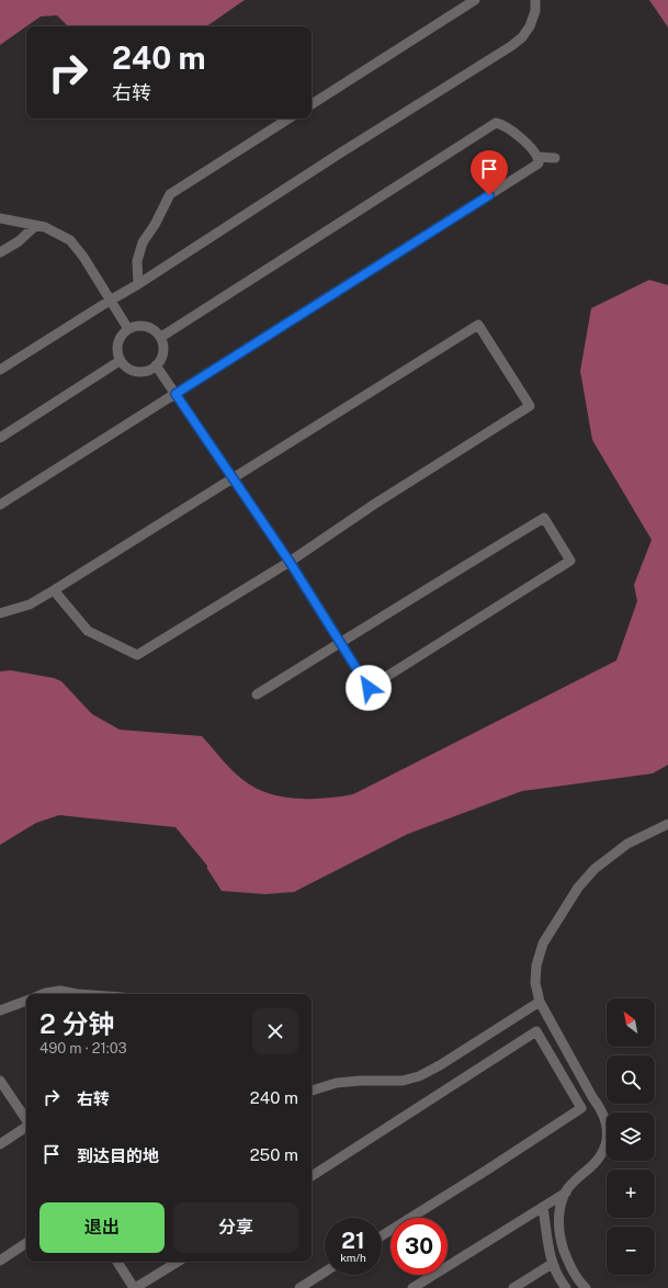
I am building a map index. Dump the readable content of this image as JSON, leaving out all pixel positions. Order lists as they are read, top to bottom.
{
  "north": "top left",
  "page": {
    "turn": ["240 m", "右转"],
    "heading": ["2 分钟", "490 m · 21:03"],
    "map_buttons": ["+", "−"],
    "list": [
      {
        "name": "右转",
        "value": "240 m"
      },
      {
        "name": "到达目的地",
        "value": "250 m"
      }
    ],
    "buttons": ["退出", "分享"],
    "speed": "21 km/h",
    "limit": "30"
  }
}
